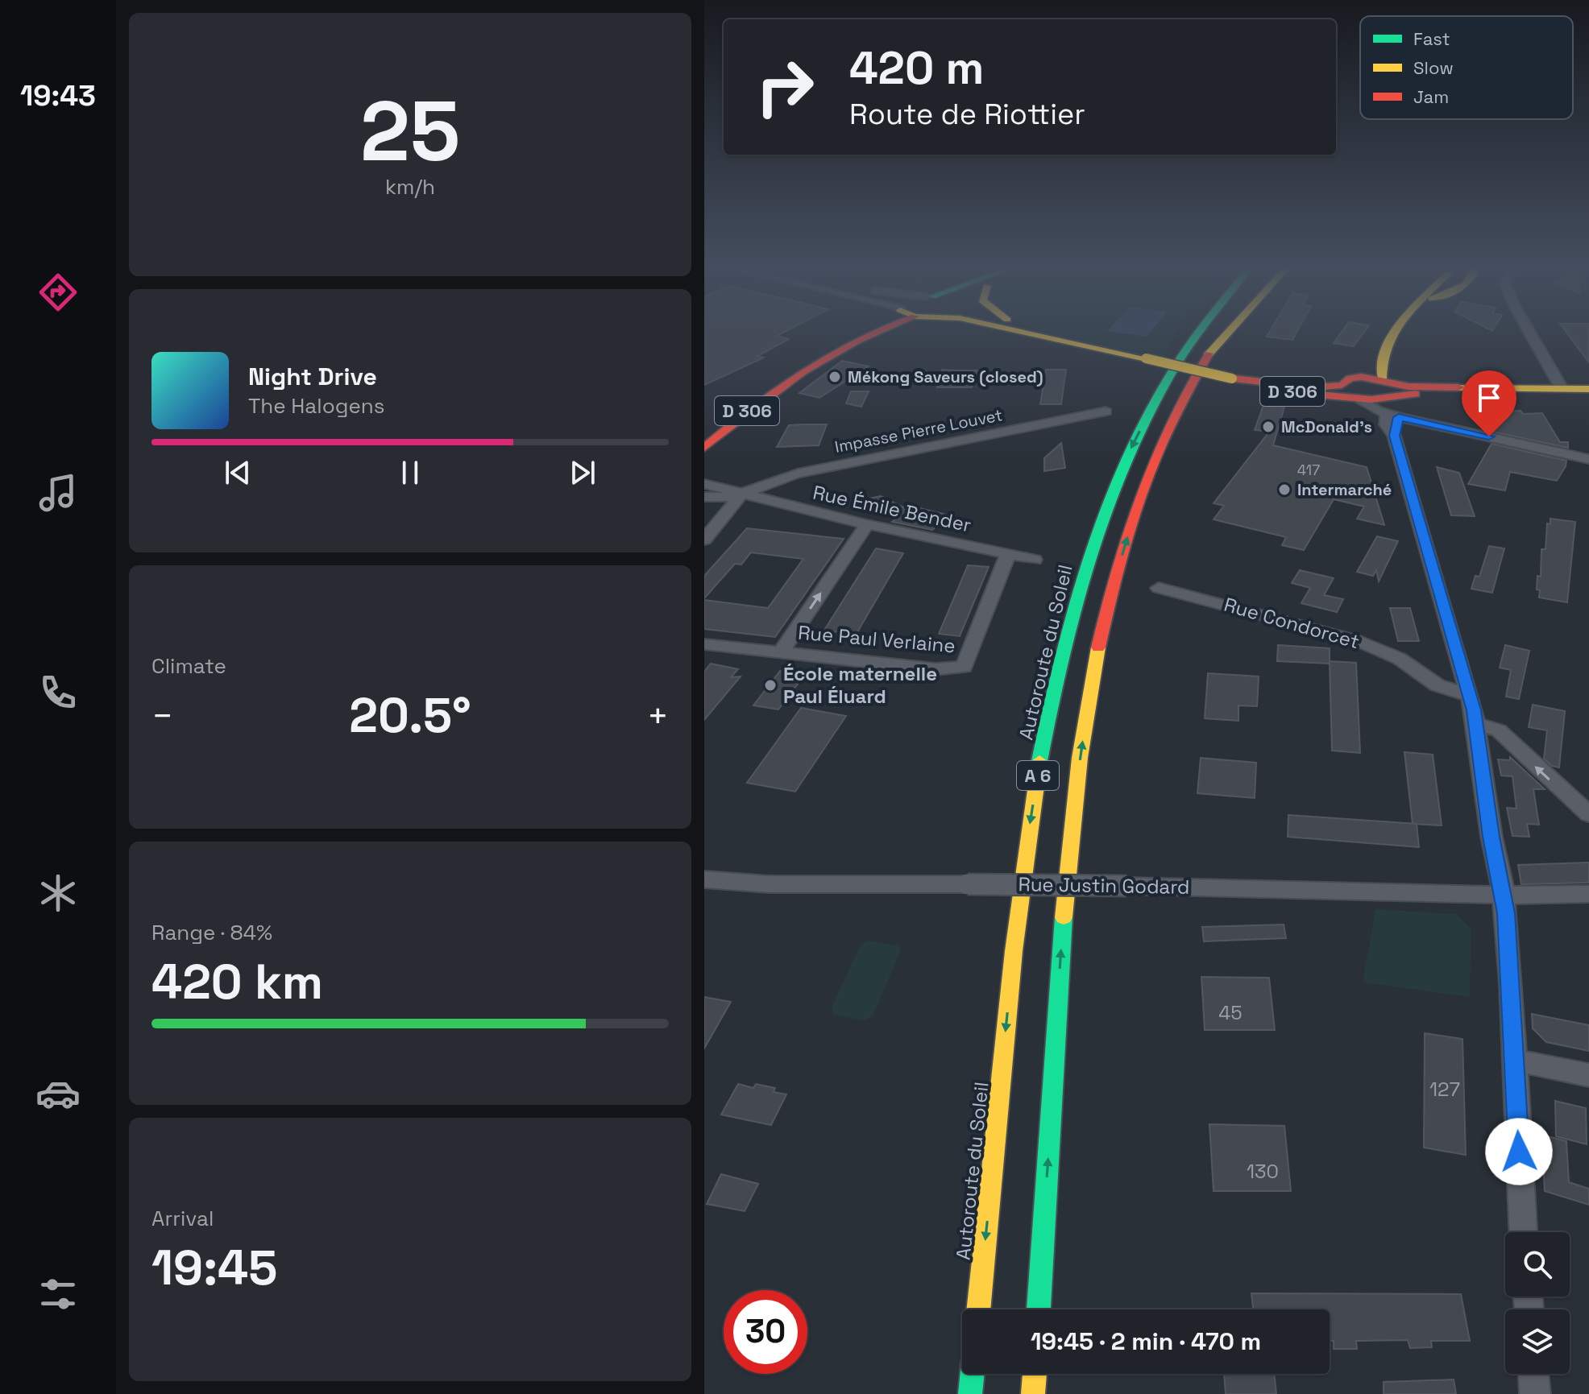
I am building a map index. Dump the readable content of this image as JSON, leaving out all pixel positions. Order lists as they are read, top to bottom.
{
  "streets": {
    "main road": ["D 306", "Autoroute du Soleil", "A 6"],
    "street": [
      "Impasse Pierre Louvet",
      "Rue Émile Bender",
      "Rue Condorcet",
      "Rue Paul Verlaine",
      "Rue Justin Godard"
    ]
  },
  "crossings": [
    ["Impasse Pierre Louvet", "Rue Émile Bender"],
    ["Rue Émile Bender", "Rue Paul Verlaine"]
  ],
  "places": [
    "Mékong Saveurs (closed)",
    "McDonald's",
    "Intermarché",
    "École maternelle Paul Éluard"
  ],
  "house_numbers": [
    "417",
    "45",
    "127",
    "130"
  ],
  "legend": ["Fast", "Slow", "Jam"],
  "page": {
    "tabs": "19:43",
    "tile": [
      ["25", "km/h"],
      "Climate",
      ["Range · 84%", "420 km"],
      ["Arrival", "19:45"]
    ],
    "turn": ["420 m", "Route de Riottier"],
    "song": ["Night Drive", "The Halogens"],
    "heat": ["−", "20.5°", "+"],
    "limit": "30",
    "trip": "19:45 · 2 min · 470 m"
  }
}
